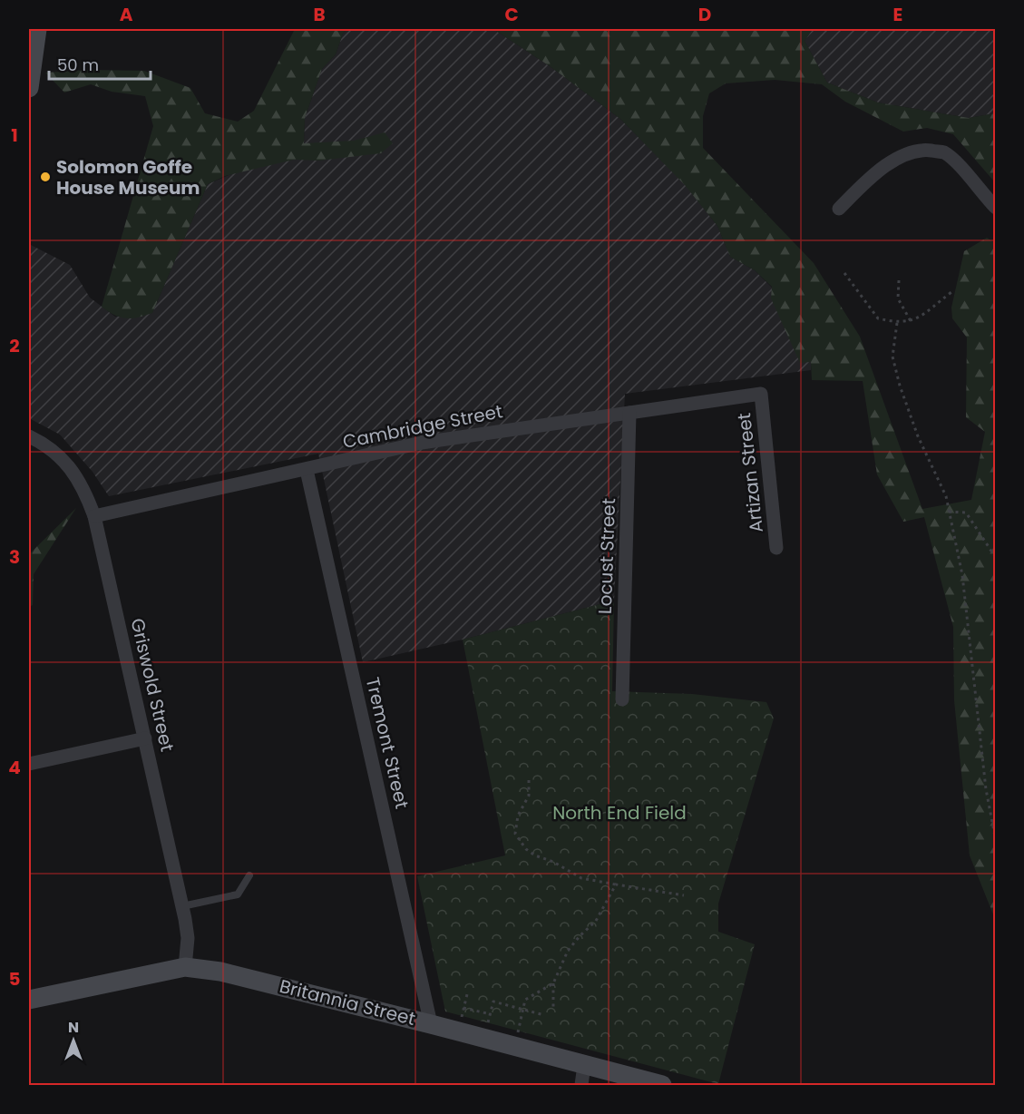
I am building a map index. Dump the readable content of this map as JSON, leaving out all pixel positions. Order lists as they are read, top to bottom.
{
  "streets": {
    "main road": ["Britannia Street"],
    "street": [
      "Cambridge Street",
      "Artizan Street",
      "Locust Street",
      "Griswold Street",
      "Tremont Street"
    ]
  },
  "crossings": [
    ["Cambridge Street", "Artizan Street"],
    ["Cambridge Street", "Locust Street"],
    ["Cambridge Street", "Griswold Street"],
    ["Cambridge Street", "Tremont Street"],
    ["Griswold Street", "Britannia Street"],
    ["Tremont Street", "Britannia Street"]
  ],
  "parks": ["North End Field"],
  "places": ["Solomon Goffe House Museum"],
  "scale_bar": "50 m",
  "north": "top",
  "grid": {
    "columns": [
      "A",
      "B",
      "C",
      "D",
      "E"
    ],
    "rows": [
      "1",
      "2",
      "3",
      "4",
      "5"
    ]
  }
}
